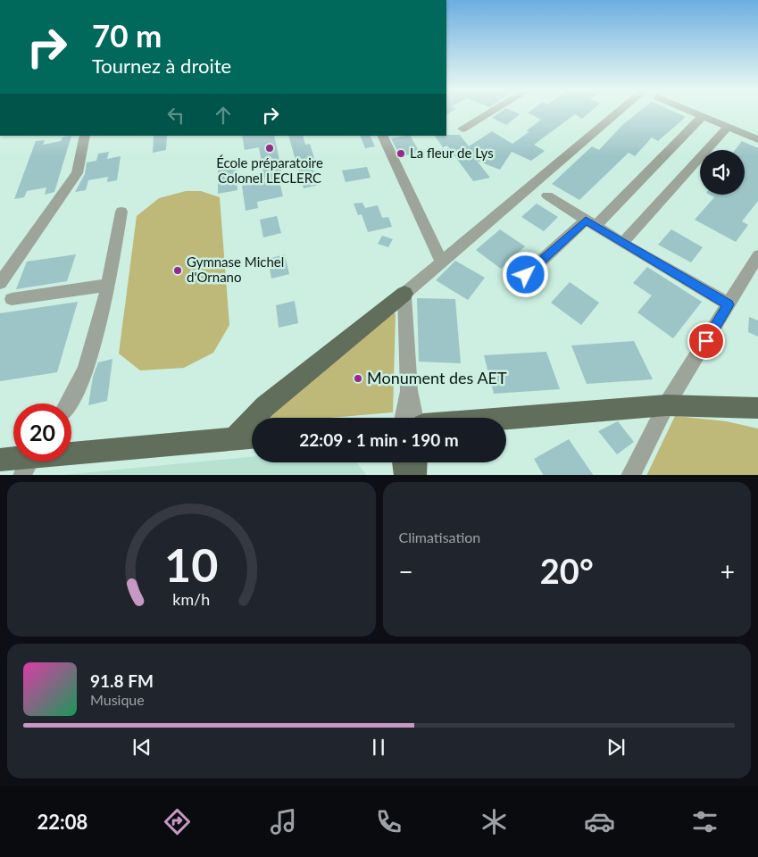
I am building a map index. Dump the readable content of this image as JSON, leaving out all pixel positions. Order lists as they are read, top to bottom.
{
  "places": [
    "École préparatoire Colonel LECLERC",
    "La fleur de Lys",
    "Gymnase Michel d'Ornano",
    "Monument des AET"
  ],
  "page": {
    "turn": ["70 m", "Tournez à droite"],
    "limit": "20",
    "trip": "22:09 · 1 min · 190 m",
    "tile": "Climatisation",
    "heat": ["−", "20°", "+"],
    "song": ["91.8 FM", "Musique"],
    "tabs": "22:08",
    "gauge": ["10", "km/h"]
  }
}
